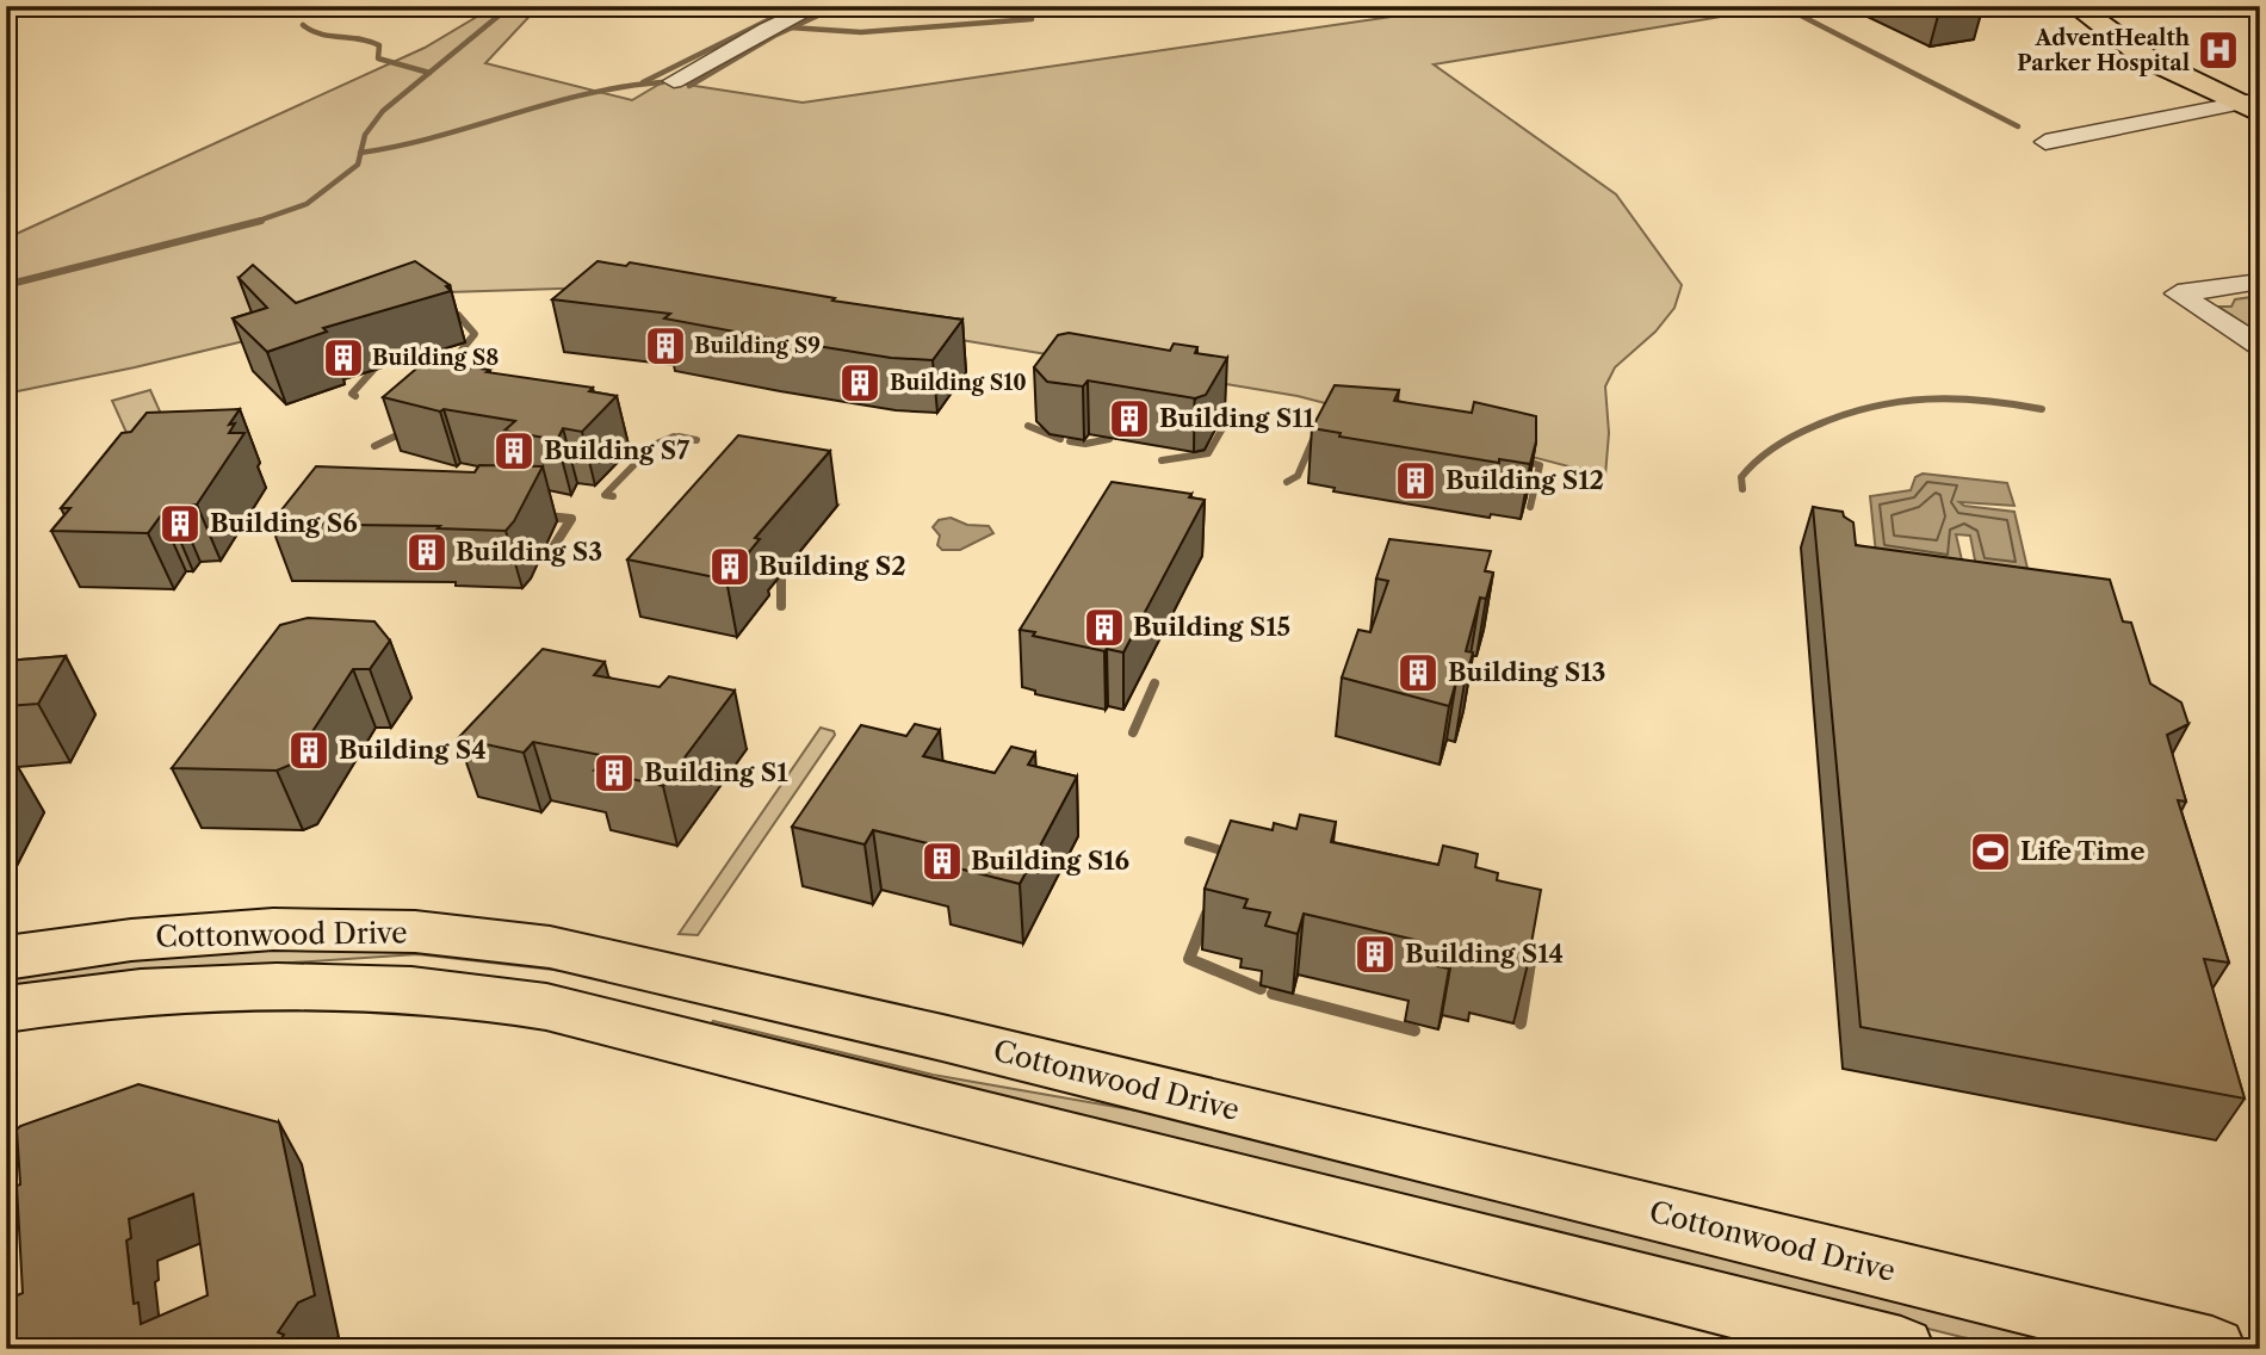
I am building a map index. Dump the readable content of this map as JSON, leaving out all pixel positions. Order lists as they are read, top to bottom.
{
  "streets": {
    "main road": ["Cottonwood Drive"]
  },
  "places": {
    "hospital": ["AdventHealth Parker Hospital"],
    "building": [
      "Building S9",
      "Building S8",
      "Building S10",
      "Building S11",
      "Building S7",
      "Building S12",
      "Building S6",
      "Building S3",
      "Building S2",
      "Building S15",
      "Building S13",
      "Building S4",
      "Building S1",
      "Building S16",
      "Building S14"
    ],
    "sports": ["Life Time"]
  }
}
